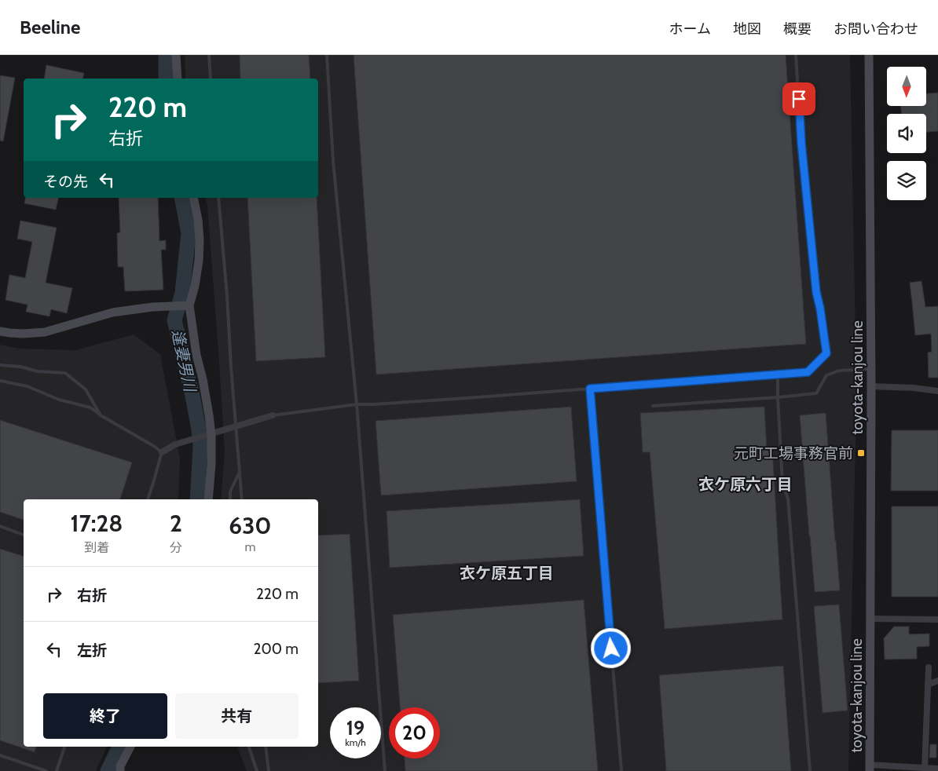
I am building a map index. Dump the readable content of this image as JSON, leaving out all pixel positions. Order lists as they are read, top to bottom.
{
  "streets": {
    "main road": ["toyota-kanjou line"]
  },
  "districts": ["衣ケ原六丁目", "衣ケ原五丁目"],
  "water": ["逢妻男川"],
  "places": {
    "transit": ["元町工場事務官前"]
  },
  "north": "bottom",
  "page": {
    "header": "Beeline",
    "nav": [
      "ホーム",
      "地図",
      "概要",
      "お問い合わせ"
    ],
    "turn": ["220 m", "右折"],
    "then": "その先",
    "eta": [
      "17:28",
      "到着",
      "2",
      "分",
      "630",
      "m"
    ],
    "list": [
      {
        "name": "右折",
        "value": "220 m"
      },
      {
        "name": "左折",
        "value": "200 m"
      }
    ],
    "buttons": ["終了", "共有"],
    "speed": "19 km/h",
    "limit": "20"
  }
}
